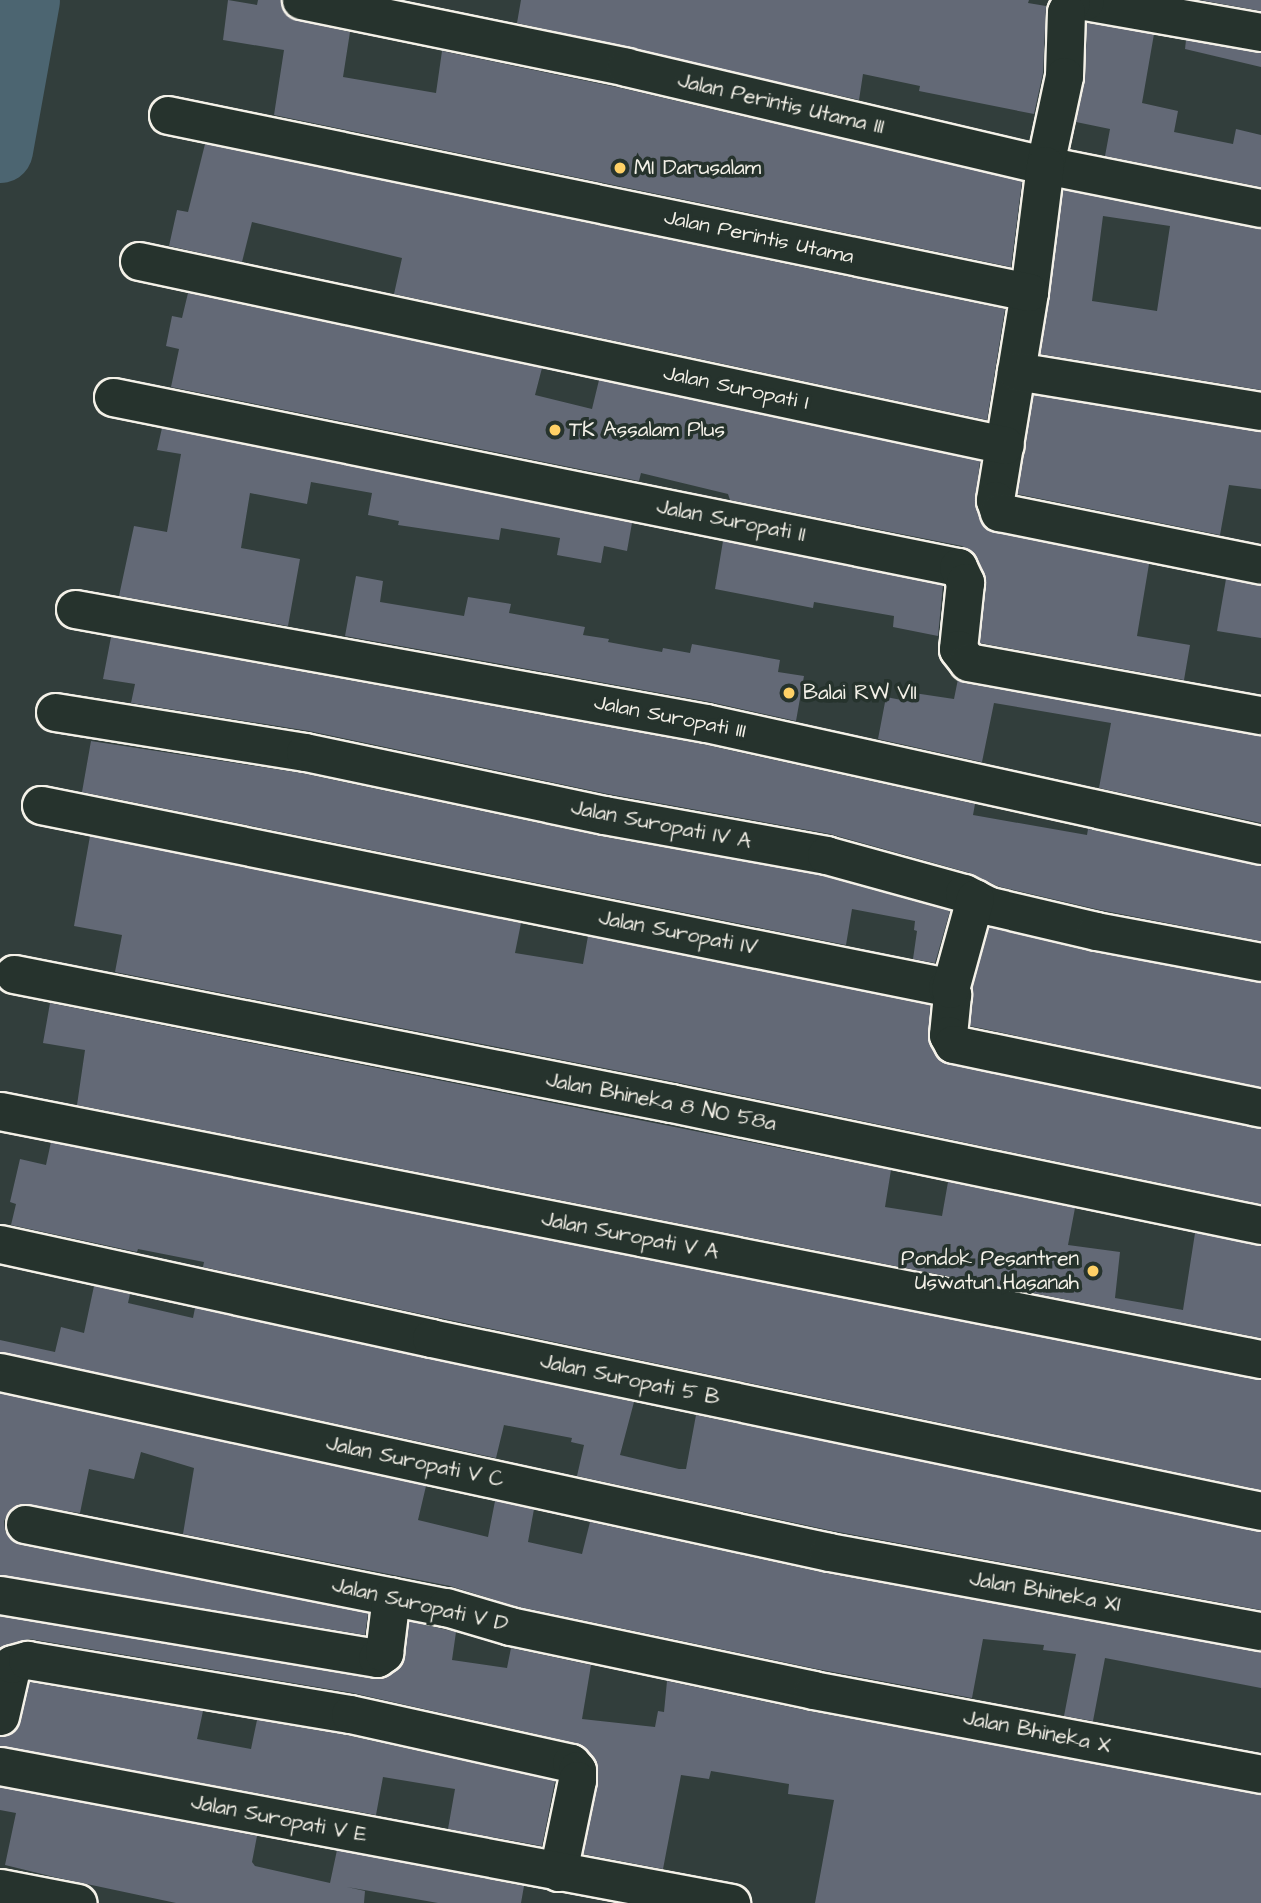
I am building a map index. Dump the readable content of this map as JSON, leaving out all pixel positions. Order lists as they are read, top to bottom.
{
  "streets": {
    "street": [
      "Jalan Perintis Utama III",
      "Jalan Perintis Utama",
      "Jalan Suropati I",
      "Jalan Suropati II",
      "Jalan Suropati III",
      "Jalan Suropati IV A",
      "Jalan Suropati IV",
      "Jalan Bhineka 8 NO 58a",
      "Jalan Suropati V A",
      "Jalan Suropati 5 B",
      "Jalan Suropati V C",
      "Jalan Bhineka XI",
      "Jalan Suropati V D",
      "Jalan Bhineka X",
      "Jalan Suropati V E"
    ]
  },
  "crossings": [
    ["Jalan Suropati V C", "Jalan Bhineka XI"],
    ["Jalan Suropati V D", "Jalan Bhineka X"]
  ],
  "places": [
    "MI Darusalam",
    "TK Assalam Plus",
    "Balai RW VII",
    "Pondok Pesantren Uswatun Hasanah"
  ]
}
